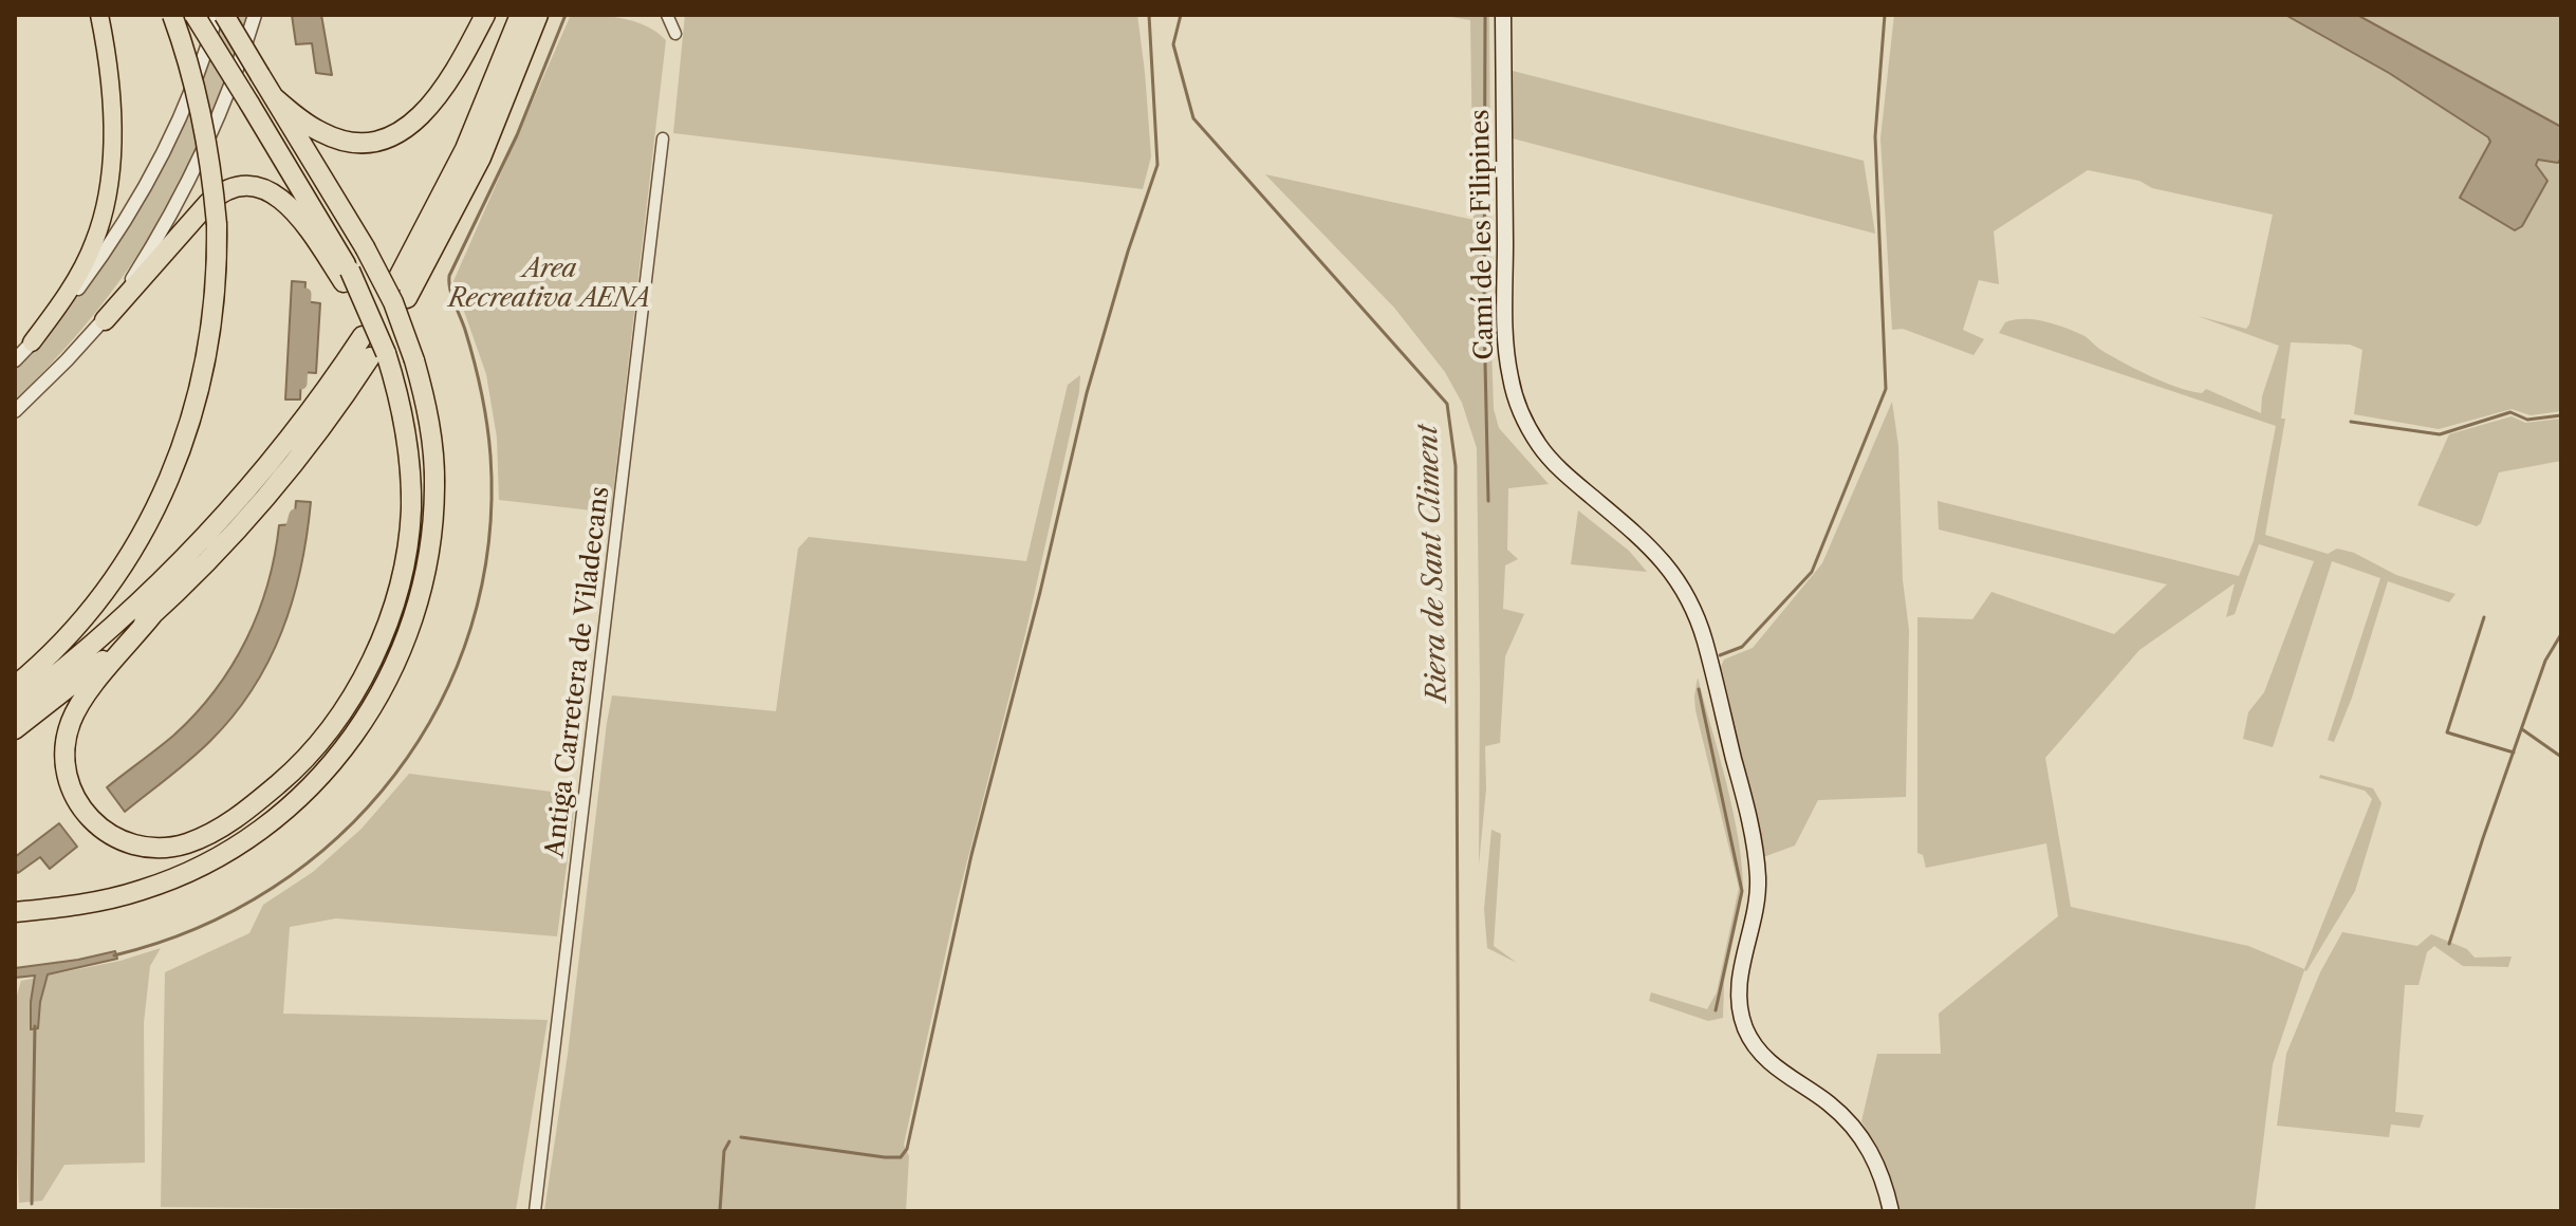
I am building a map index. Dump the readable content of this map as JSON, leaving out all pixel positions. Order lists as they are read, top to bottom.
{
  "streets": {
    "main road": ["Camí de les Filipines"],
    "street": ["Antiga Carretera de Viladecans"]
  },
  "water": ["Riera de Sant Climent"],
  "parks": ["Area Recreativa AENA"]
}
